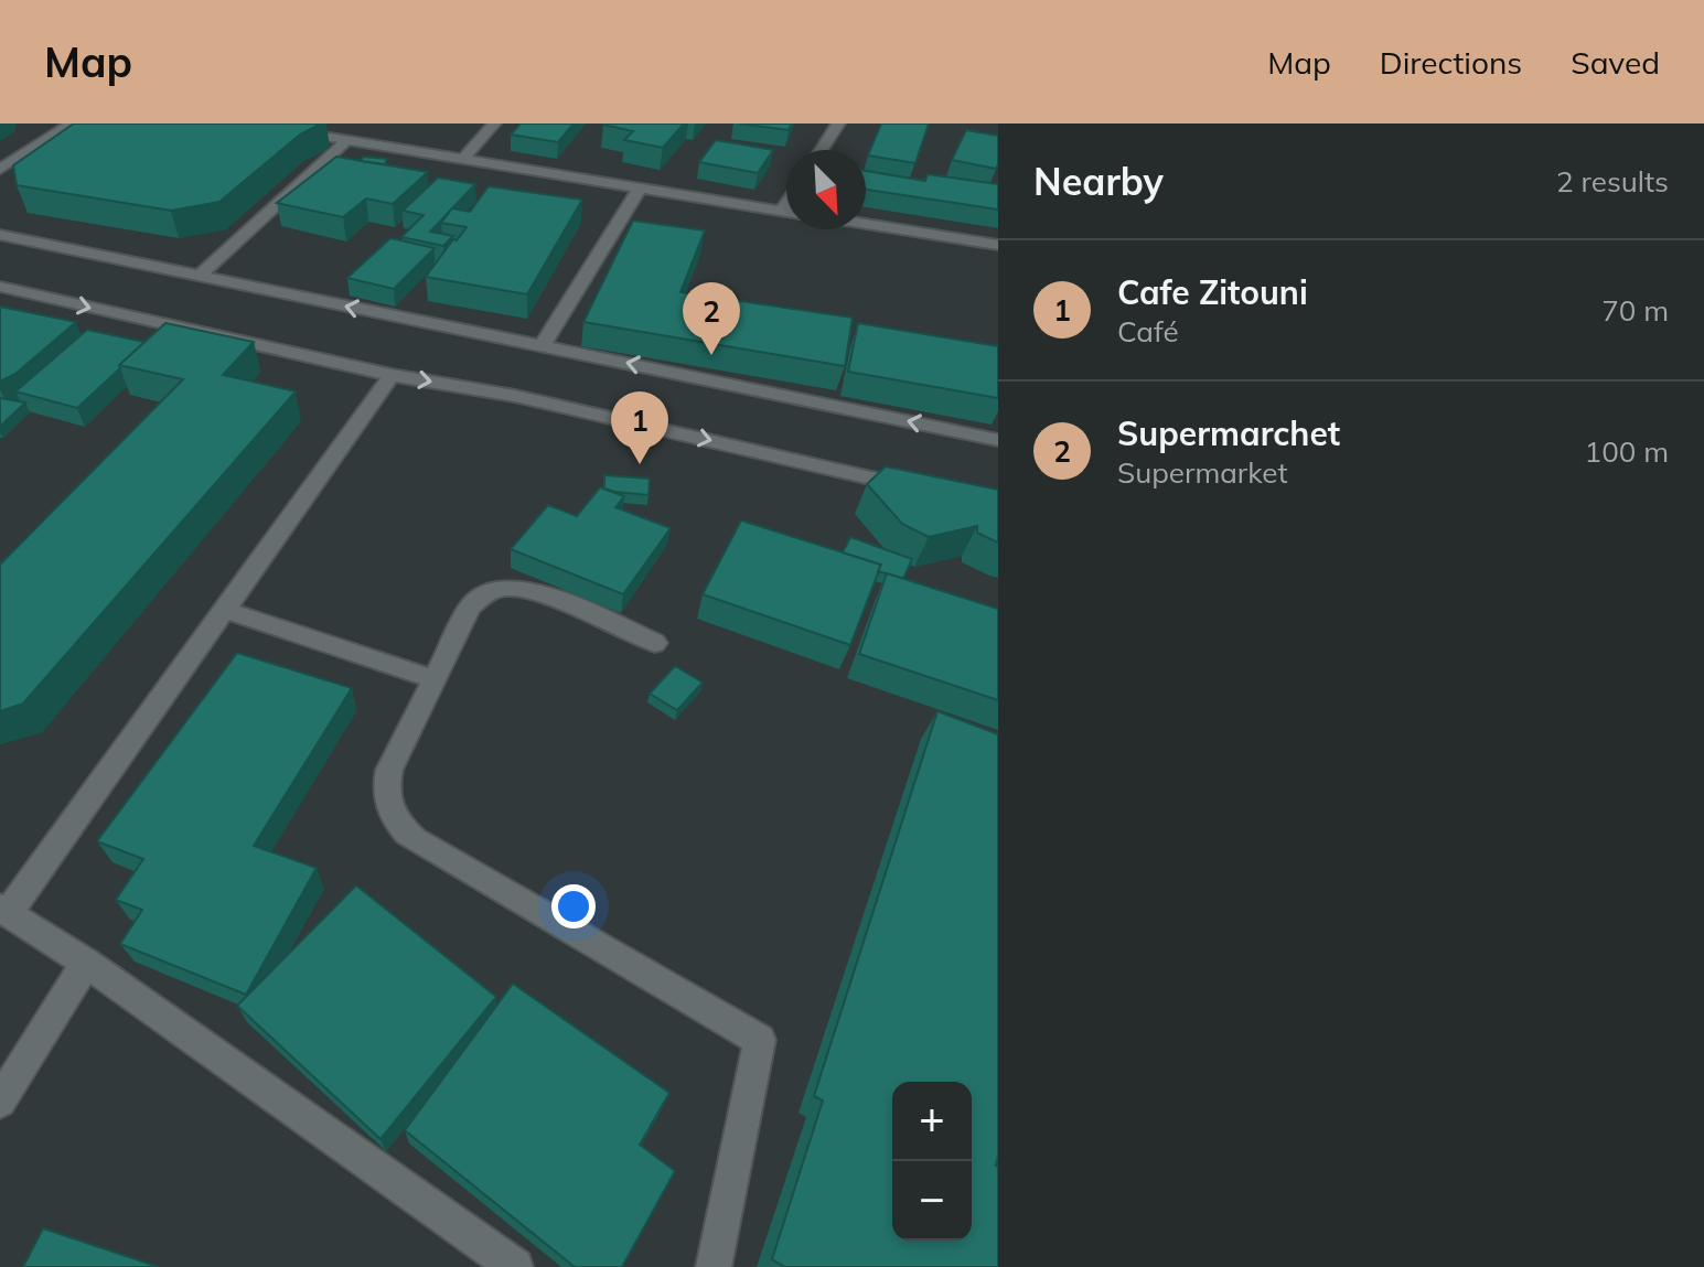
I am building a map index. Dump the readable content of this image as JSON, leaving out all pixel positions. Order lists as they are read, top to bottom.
{
  "north": "bottom right",
  "page": {
    "header": "Map",
    "nav": ["Map", "Directions", "Saved"],
    "heading": ["Nearby", "2 results"],
    "list": [
      {
        "mark": "1",
        "name": "Cafe Zitouni",
        "note": "Café",
        "value": "70 m"
      },
      {
        "mark": "2",
        "name": "Supermarchet",
        "note": "Supermarket",
        "value": "100 m"
      }
    ],
    "pins": ["2", "1"],
    "map_buttons": ["+", "−"]
  }
}
